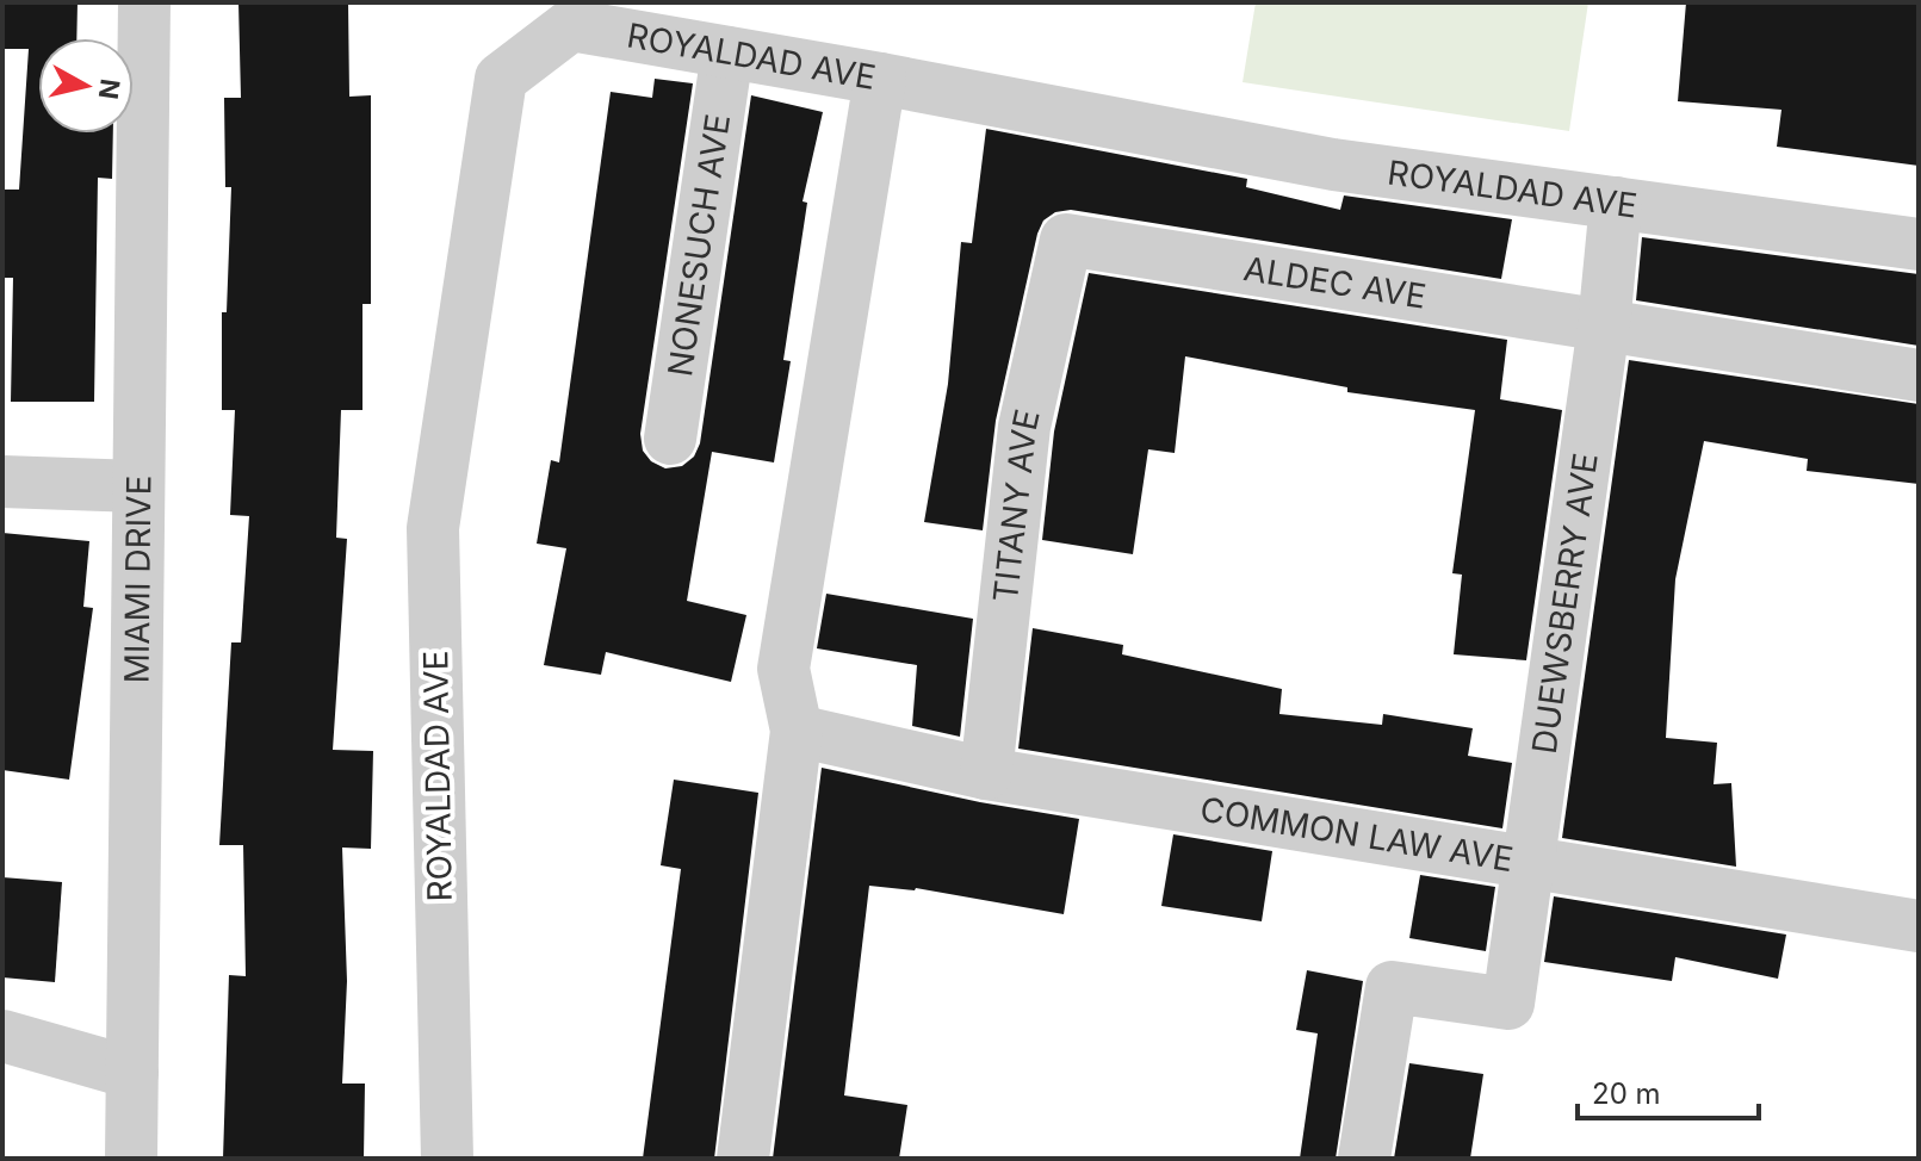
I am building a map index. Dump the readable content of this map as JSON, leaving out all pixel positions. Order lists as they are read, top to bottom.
{
  "streets": {
    "street": [
      "ROYALDAD AVE",
      "NONESUCH AVE",
      "ALDEC AVE",
      "TITANY AVE",
      "MIAMI DRIVE",
      "DUEWSBERRY AVE",
      "COMMON LAW AVE"
    ]
  },
  "crossings": [
    ["ROYALDAD AVE", "NONESUCH AVE"],
    ["ROYALDAD AVE", "DUEWSBERRY AVE"],
    ["ALDEC AVE", "TITANY AVE"],
    ["ALDEC AVE", "DUEWSBERRY AVE"],
    ["TITANY AVE", "COMMON LAW AVE"],
    ["DUEWSBERRY AVE", "COMMON LAW AVE"]
  ],
  "scale_bar": "20 m",
  "north": "right"
}
